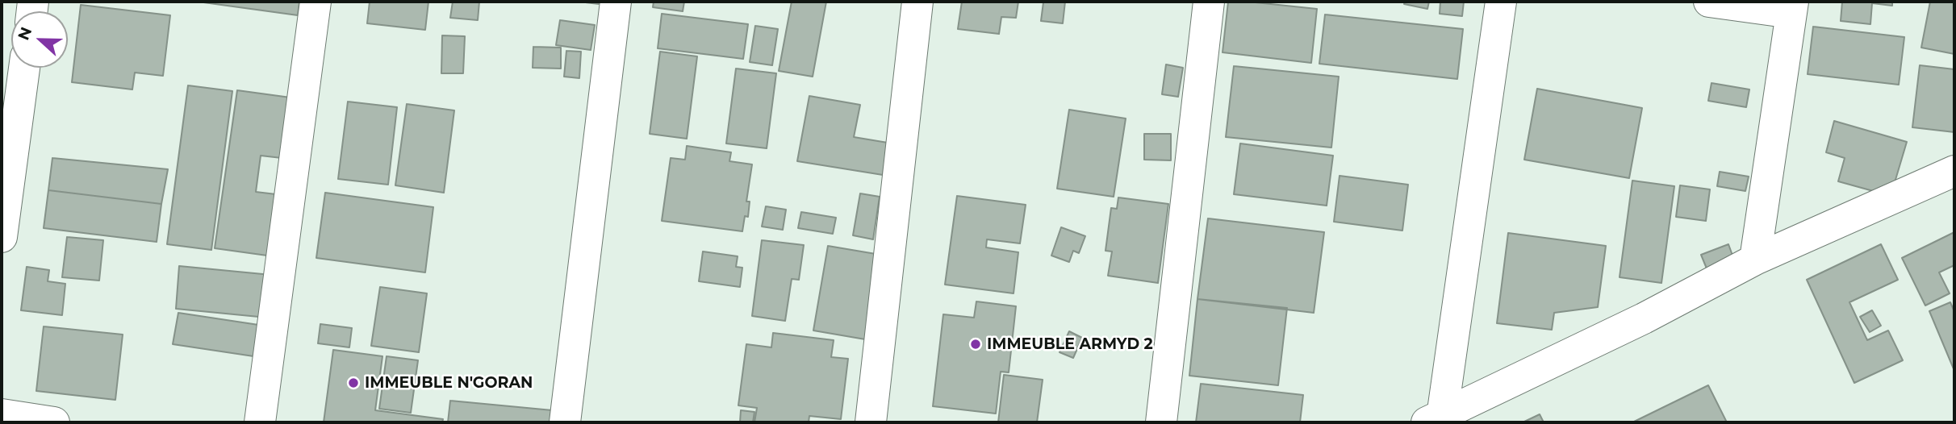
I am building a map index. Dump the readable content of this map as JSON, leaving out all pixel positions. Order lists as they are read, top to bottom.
{
  "places": ["IMMEUBLE ARMYD 2", "IMMEUBLE N'GORAN"],
  "north": "left"
}
